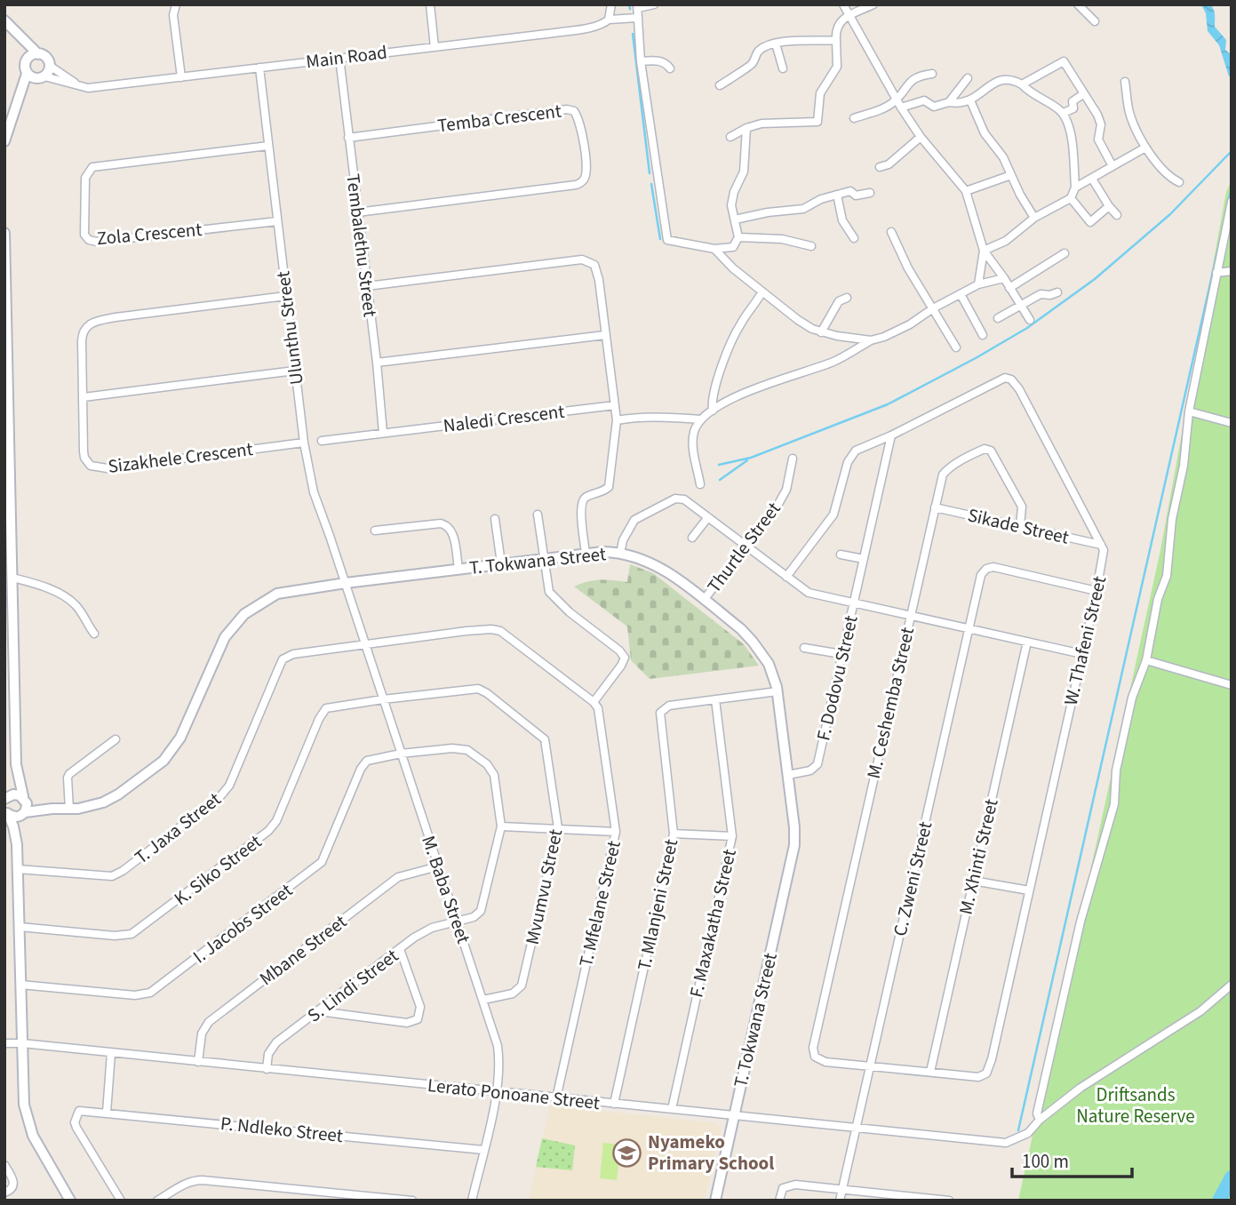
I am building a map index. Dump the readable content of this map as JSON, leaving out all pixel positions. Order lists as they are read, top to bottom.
{
  "streets": {
    "street": [
      "Main Road",
      "Temba Crescent",
      "Zola Crescent",
      "Tembalethu Street",
      "Ulunthu Street",
      "Naledi Crescent",
      "Sizakhele Crescent",
      "Sikade Street",
      "Thurtle Street",
      "T. Tokwana Street",
      "W. Thafeni Street",
      "F. Dodovu Street",
      "M. Ceshemba Street",
      "T. Jaxa Street",
      "M. Xhinti Street",
      "K. Siko Street",
      "C. Zweni Street",
      "Mvumvu Street",
      "M. Baba Street",
      "T. Mfelane Street",
      "T. Mlanjeni Street",
      "I. Jacobs Street",
      "F. Maxakatha Street",
      "Mbane Street",
      "S. Lindi Street",
      "Lerato Ponoane Street",
      "P. Ndleko Street"
    ]
  },
  "crossings": [
    ["Main Road", "Tembalethu Street"],
    ["Main Road", "Ulunthu Street"],
    ["Temba Crescent", "Tembalethu Street"],
    ["Zola Crescent", "Ulunthu Street"],
    ["Tembalethu Street", "Naledi Crescent"],
    ["Ulunthu Street", "Sizakhele Crescent"],
    ["Ulunthu Street", "T. Tokwana Street"],
    ["Ulunthu Street", "M. Baba Street"],
    ["Sikade Street", "W. Thafeni Street"],
    ["Sikade Street", "M. Ceshemba Street"],
    ["Thurtle Street", "T. Tokwana Street"],
    ["T. Tokwana Street", "F. Dodovu Street"],
    ["T. Tokwana Street", "M. Baba Street"],
    ["T. Tokwana Street", "T. Mlanjeni Street"],
    ["T. Tokwana Street", "Lerato Ponoane Street"],
    ["W. Thafeni Street", "F. Dodovu Street"],
    ["W. Thafeni Street", "M. Ceshemba Street"],
    ["W. Thafeni Street", "M. Xhinti Street"],
    ["W. Thafeni Street", "C. Zweni Street"],
    ["T. Jaxa Street", "M. Baba Street"],
    ["K. Siko Street", "Mvumvu Street"],
    ["K. Siko Street", "M. Baba Street"],
    ["C. Zweni Street", "Lerato Ponoane Street"],
    ["Mvumvu Street", "M. Baba Street"],
    ["M. Baba Street", "I. Jacobs Street"],
    ["M. Baba Street", "Mbane Street"],
    ["M. Baba Street", "S. Lindi Street"],
    ["M. Baba Street", "Lerato Ponoane Street"],
    ["M. Baba Street", "P. Ndleko Street"],
    ["T. Mfelane Street", "Lerato Ponoane Street"],
    ["T. Mlanjeni Street", "F. Maxakatha Street"],
    ["T. Mlanjeni Street", "Lerato Ponoane Street"],
    ["F. Maxakatha Street", "Lerato Ponoane Street"],
    ["Mbane Street", "Lerato Ponoane Street"],
    ["S. Lindi Street", "Lerato Ponoane Street"]
  ],
  "parks": ["Driftsands Nature Reserve"],
  "places": {
    "school or university": ["Nyameko Primary School"]
  },
  "scale_bar": "100 m"
}
